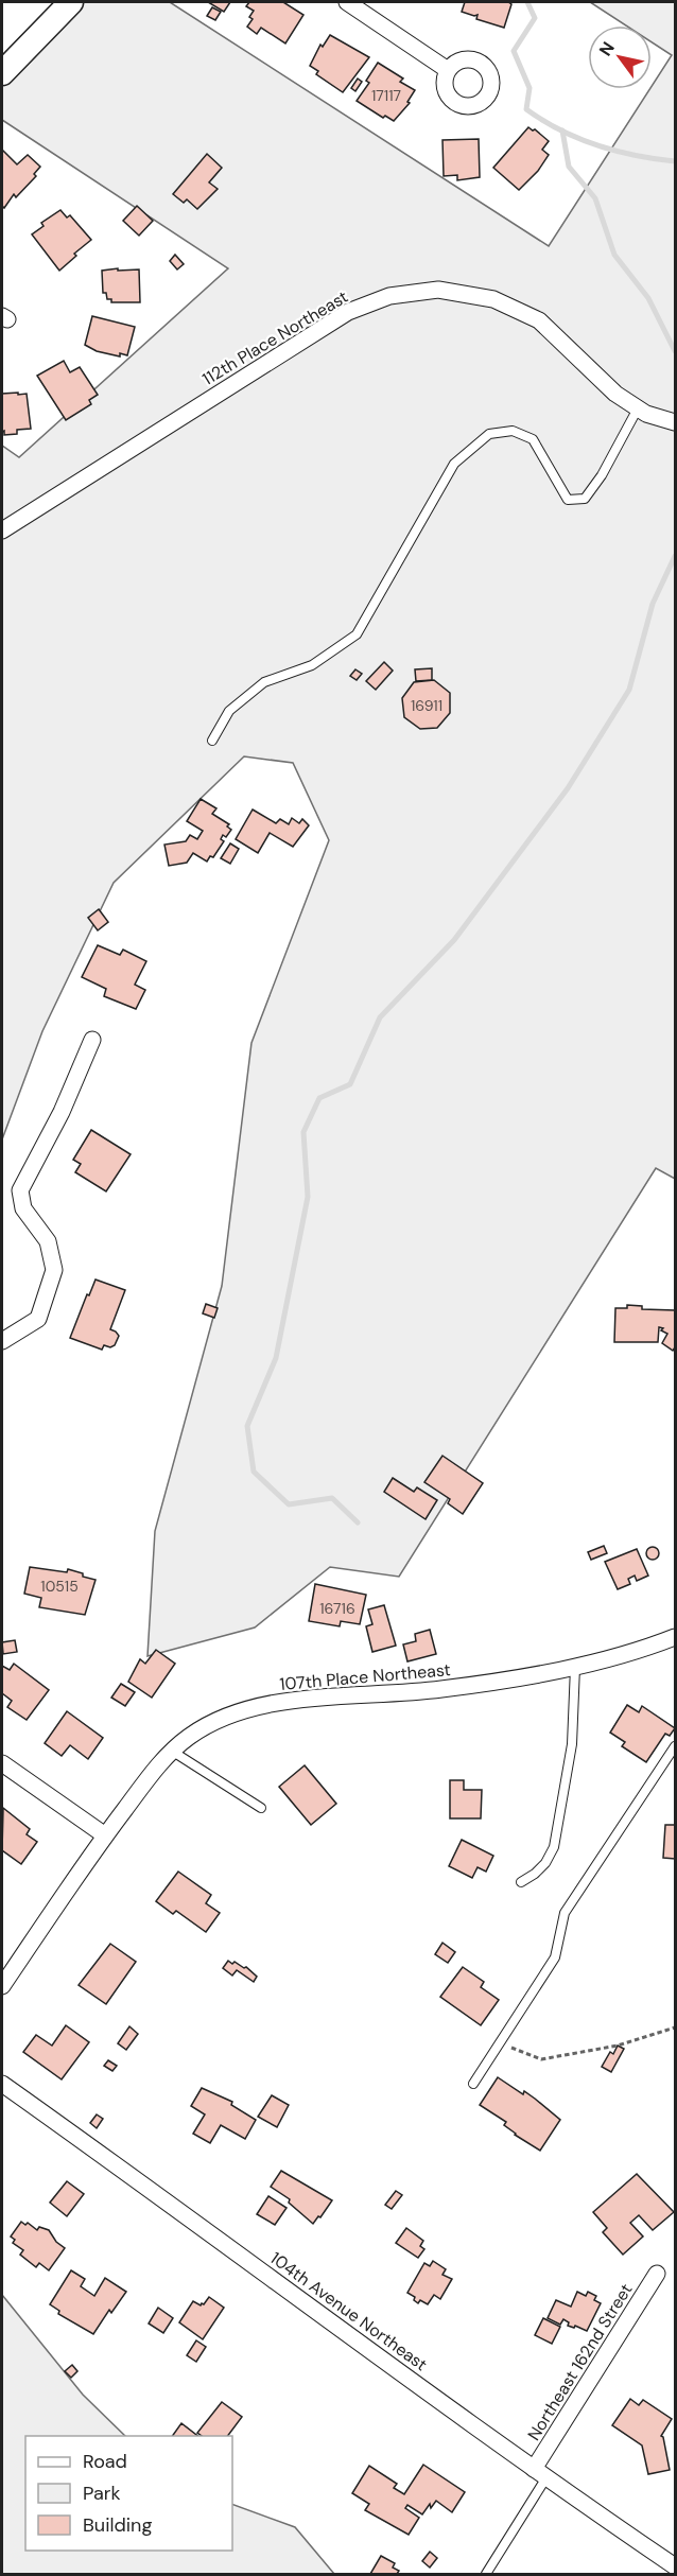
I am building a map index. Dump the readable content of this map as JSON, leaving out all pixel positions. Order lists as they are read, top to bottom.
{
  "streets": {
    "street": [
      "112th Place Northeast",
      "107th Place Northeast",
      "104th Avenue Northeast",
      "Northeast 162nd Street"
    ]
  },
  "crossings": [
    ["104th Avenue Northeast", "Northeast 162nd Street"]
  ],
  "house_numbers": [
    "17117",
    "16911",
    "10515",
    "16716"
  ],
  "legend": ["Road", "Park", "Building"],
  "north": "top left"
}
